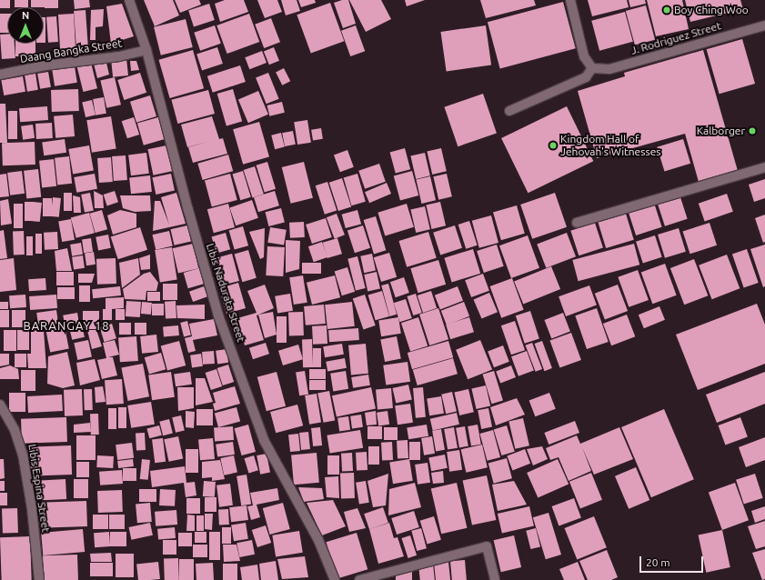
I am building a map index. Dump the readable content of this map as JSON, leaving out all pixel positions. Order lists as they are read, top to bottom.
{
  "streets": {
    "street": [
      "J. Rodriguez Street",
      "Daang Bangka Street",
      "Libis Nadurata Street",
      "Libis Espina Street"
    ]
  },
  "crossings": [
    ["Daang Bangka Street", "Libis Nadurata Street"]
  ],
  "districts": ["BARANGAY 18"],
  "places": ["Boy Ching Woo", "Kalborger", "Kingdom Hall of Jehovah's Witnesses"],
  "scale_bar": "20 m",
  "north": "top"
}
